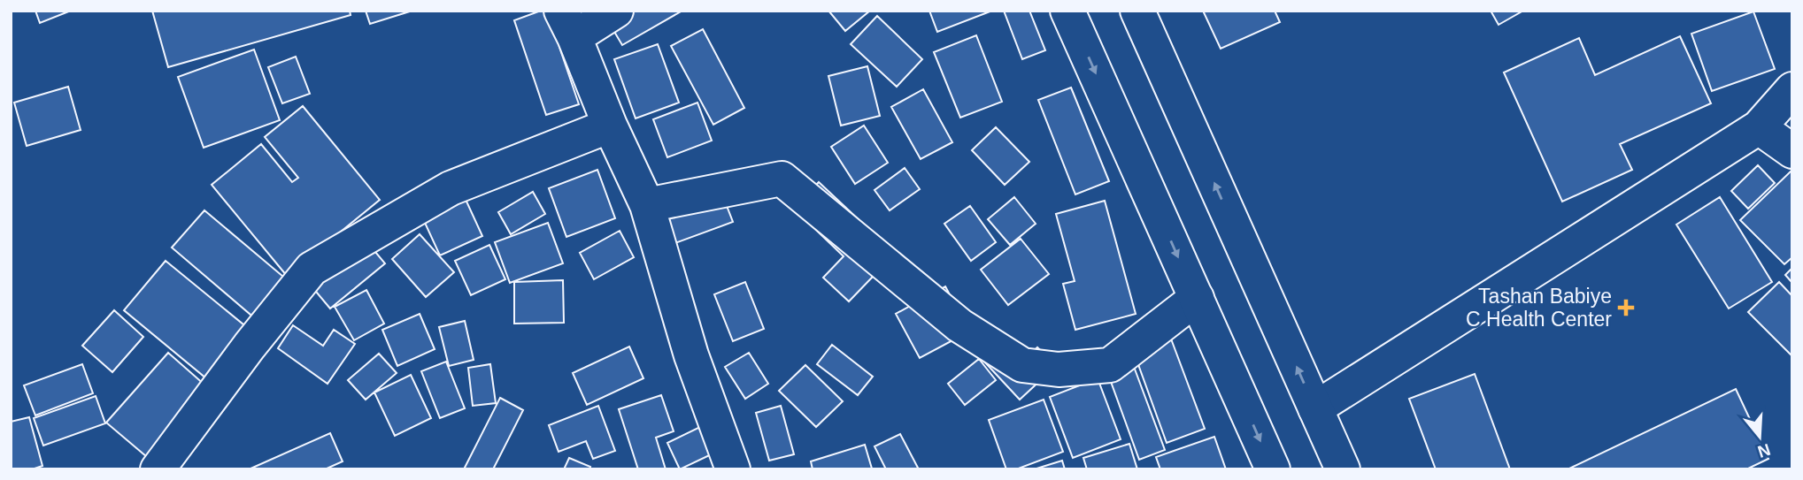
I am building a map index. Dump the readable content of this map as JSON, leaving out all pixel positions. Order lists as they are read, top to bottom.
{
  "places": {
    "health": ["Tashan Babiye C Health Center"]
  },
  "north": "bottom"
}
